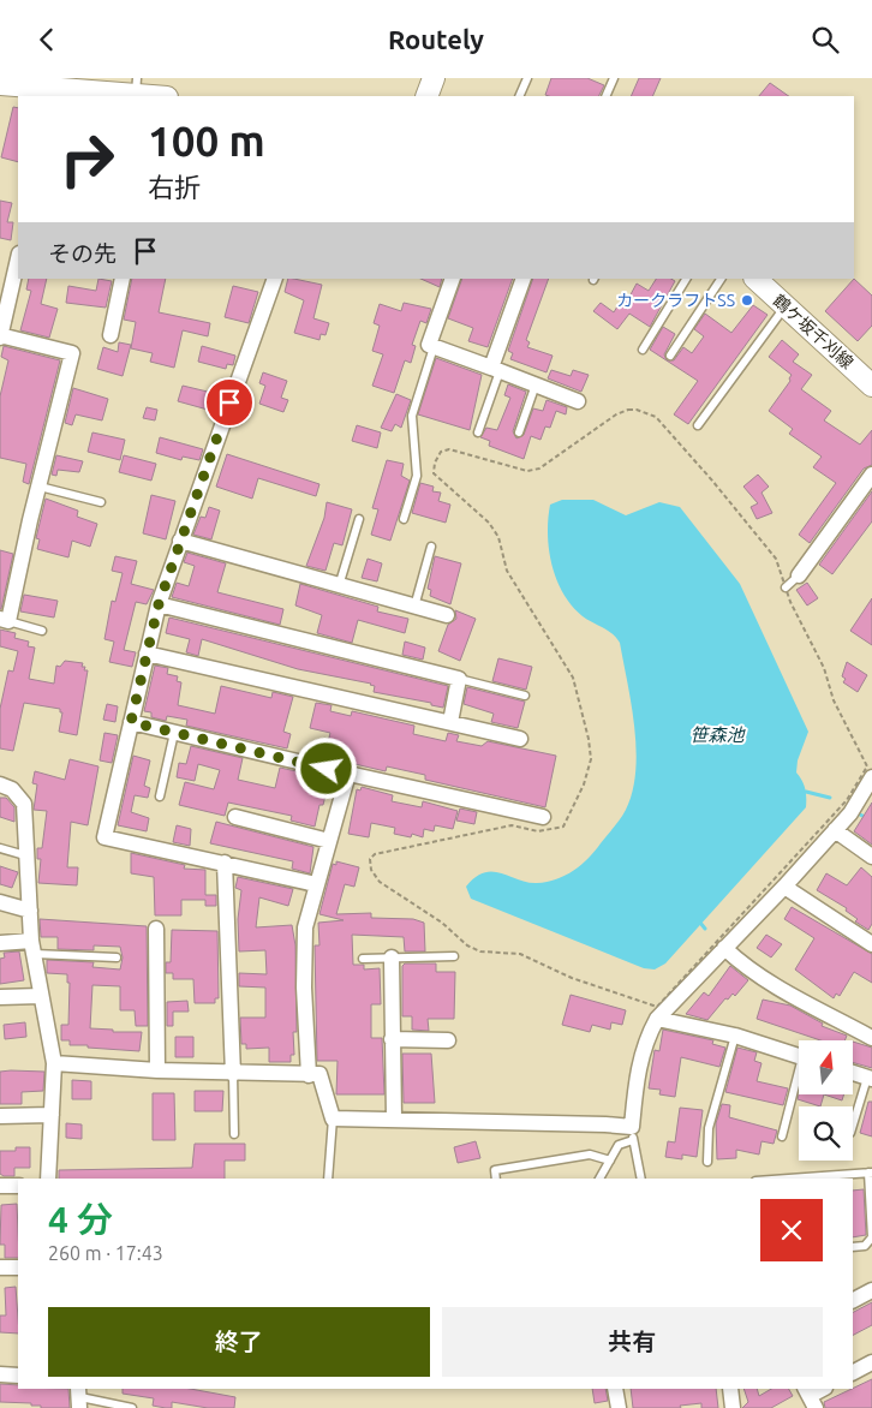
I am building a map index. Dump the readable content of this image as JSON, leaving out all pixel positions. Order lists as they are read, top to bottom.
{
  "streets": {
    "main road": ["鶴ケ坂千刈線"]
  },
  "water": ["笹森池"],
  "places": ["カークラフトSS"],
  "north": "top",
  "page": {
    "header": "Routely",
    "turn": ["100 m", "右折"],
    "then": "その先",
    "heading": ["4 分", "260 m · 17:43"],
    "buttons": ["終了", "共有"]
  }
}
